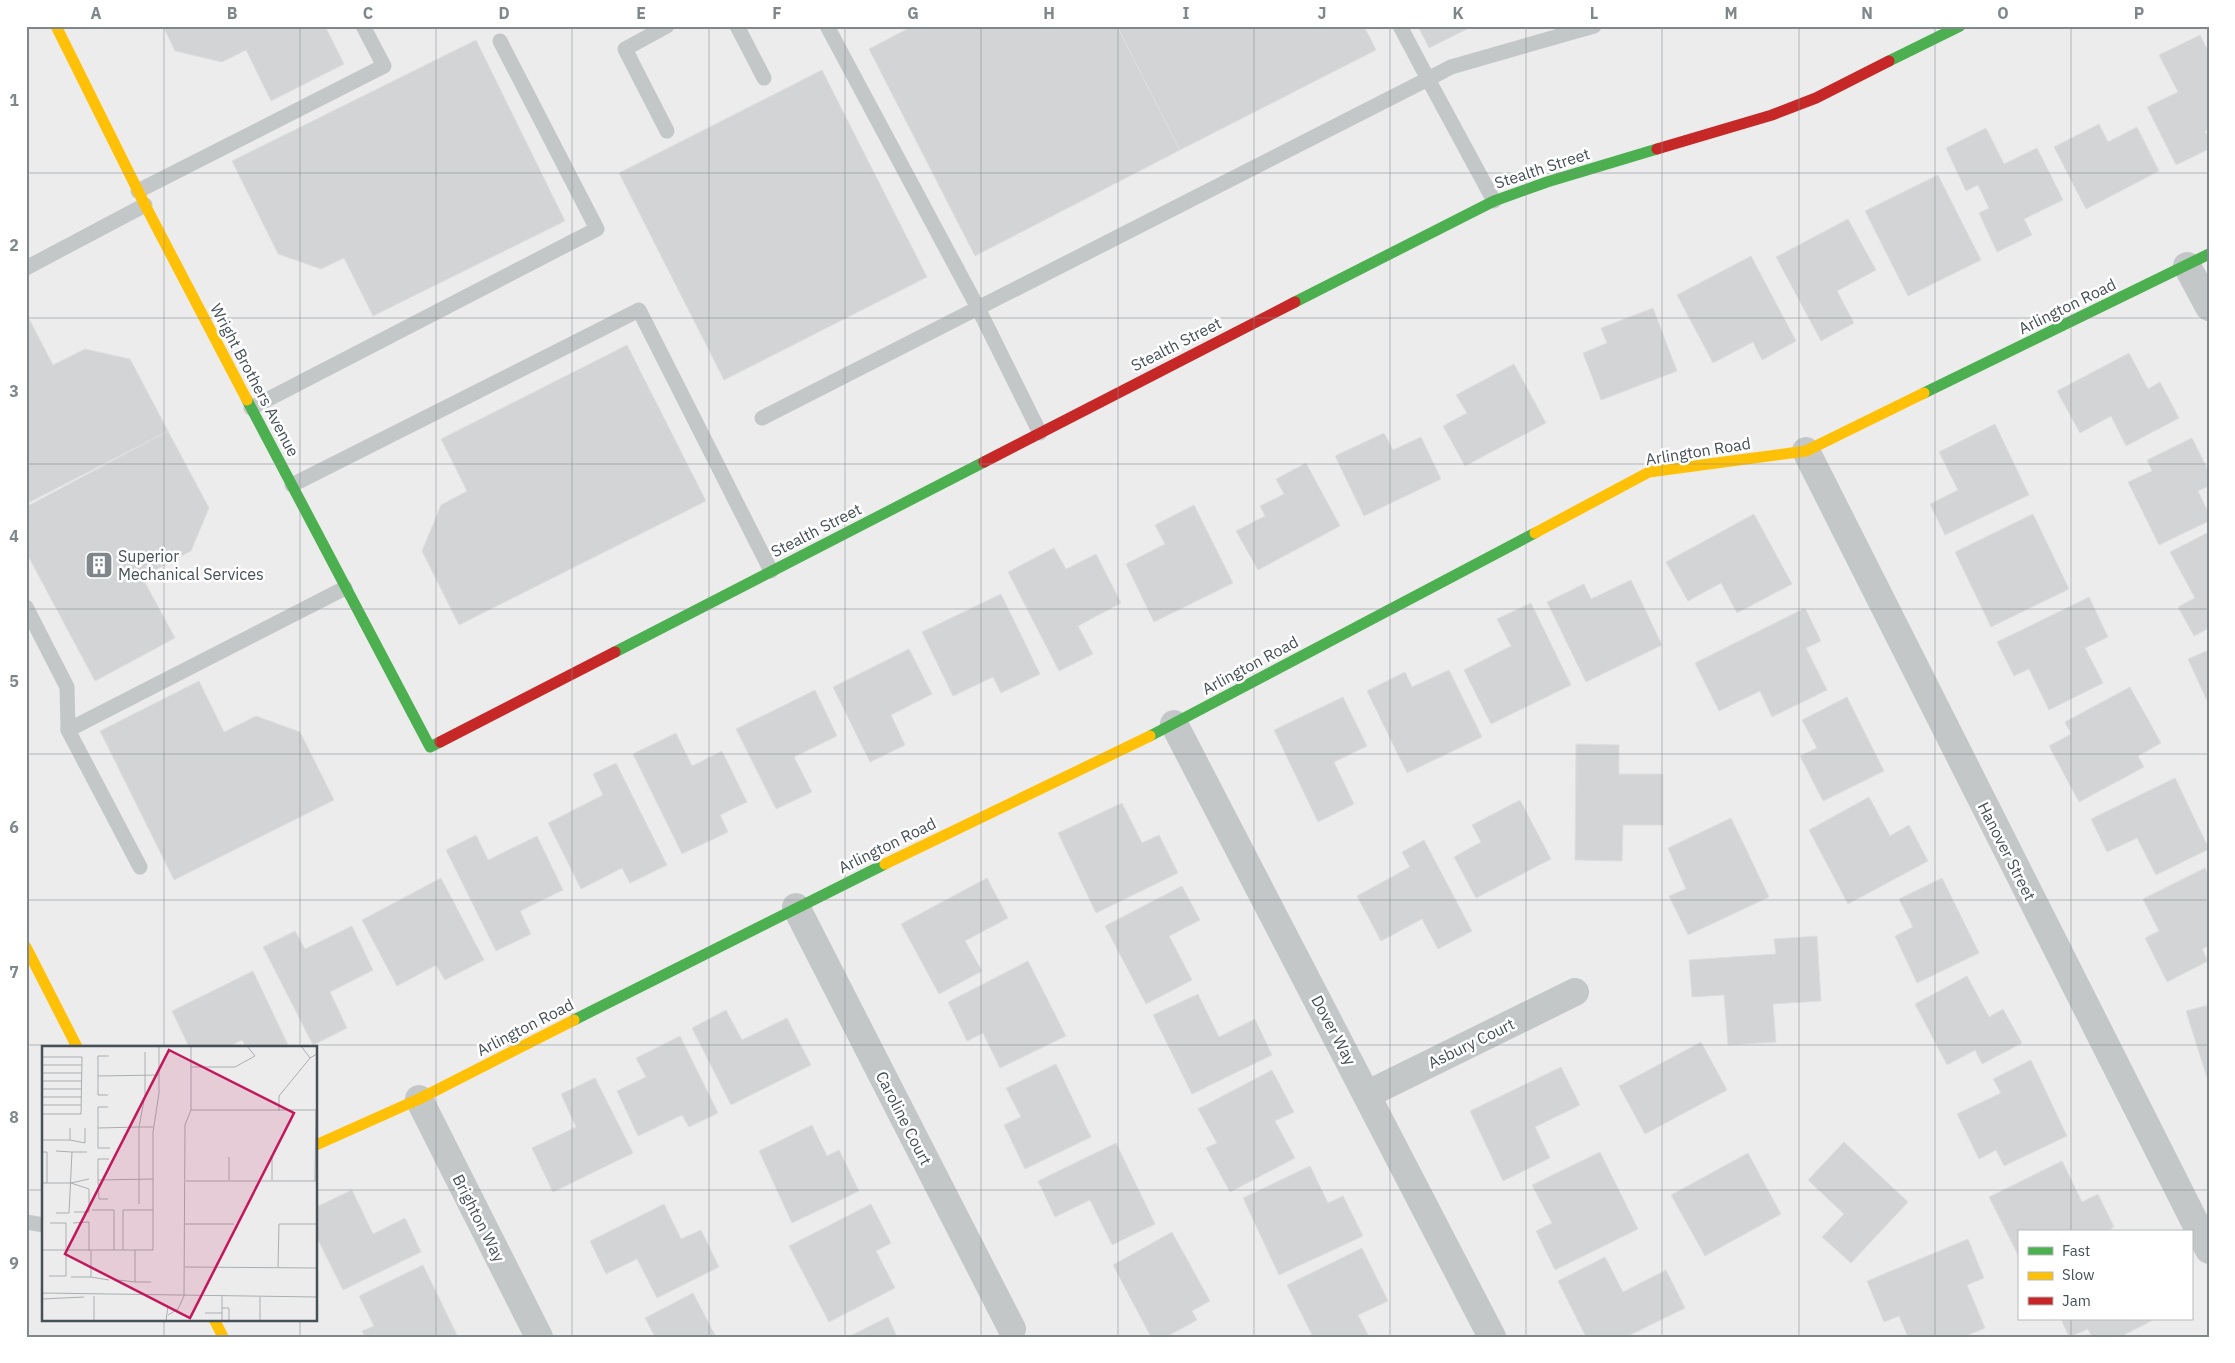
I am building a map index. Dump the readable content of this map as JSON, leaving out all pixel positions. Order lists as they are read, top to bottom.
{
  "streets": {
    "street": [
      "Stealth Street",
      "Arlington Road",
      "Wright Brothers Avenue",
      "Hanover Street",
      "Dover Way",
      "Asbury Court",
      "Caroline Court",
      "Brighton Way"
    ]
  },
  "crossings": [
    ["Stealth Street", "Wright Brothers Avenue"],
    ["Arlington Road", "Hanover Street"],
    ["Arlington Road", "Dover Way"],
    ["Arlington Road", "Caroline Court"],
    ["Arlington Road", "Brighton Way"],
    ["Dover Way", "Asbury Court"]
  ],
  "places": {
    "building": ["Superior Mechanical Services"]
  },
  "legend": ["Fast", "Slow", "Jam"],
  "grid": {
    "columns": [
      "A",
      "B",
      "C",
      "D",
      "E",
      "F",
      "G",
      "H",
      "I",
      "J",
      "K",
      "L",
      "M",
      "N",
      "O",
      "P"
    ],
    "rows": [
      "1",
      "2",
      "3",
      "4",
      "5",
      "6",
      "7",
      "8",
      "9"
    ]
  }
}
